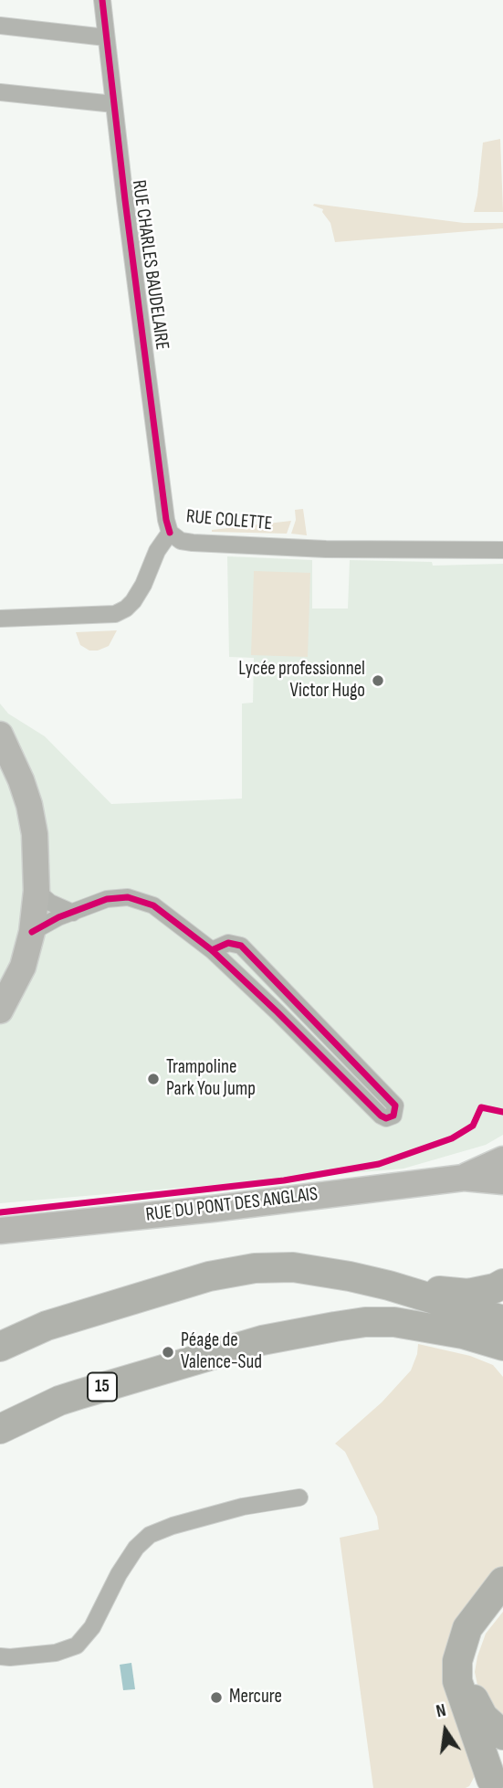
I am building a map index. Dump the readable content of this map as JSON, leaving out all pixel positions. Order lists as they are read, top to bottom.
{
  "streets": {
    "highway": ["15"],
    "main road": ["RUE DU PONT DES ANGLAIS"],
    "street": ["RUE CHARLES BAUDELAIRE", "RUE COLETTE"]
  },
  "crossings": [
    ["RUE CHARLES BAUDELAIRE", "RUE COLETTE"]
  ],
  "places": [
    "Lycée professionnel Victor Hugo",
    "Trampoline Park You Jump",
    "Péage de Valence-Sud",
    "Mercure"
  ],
  "north": "top"
}
